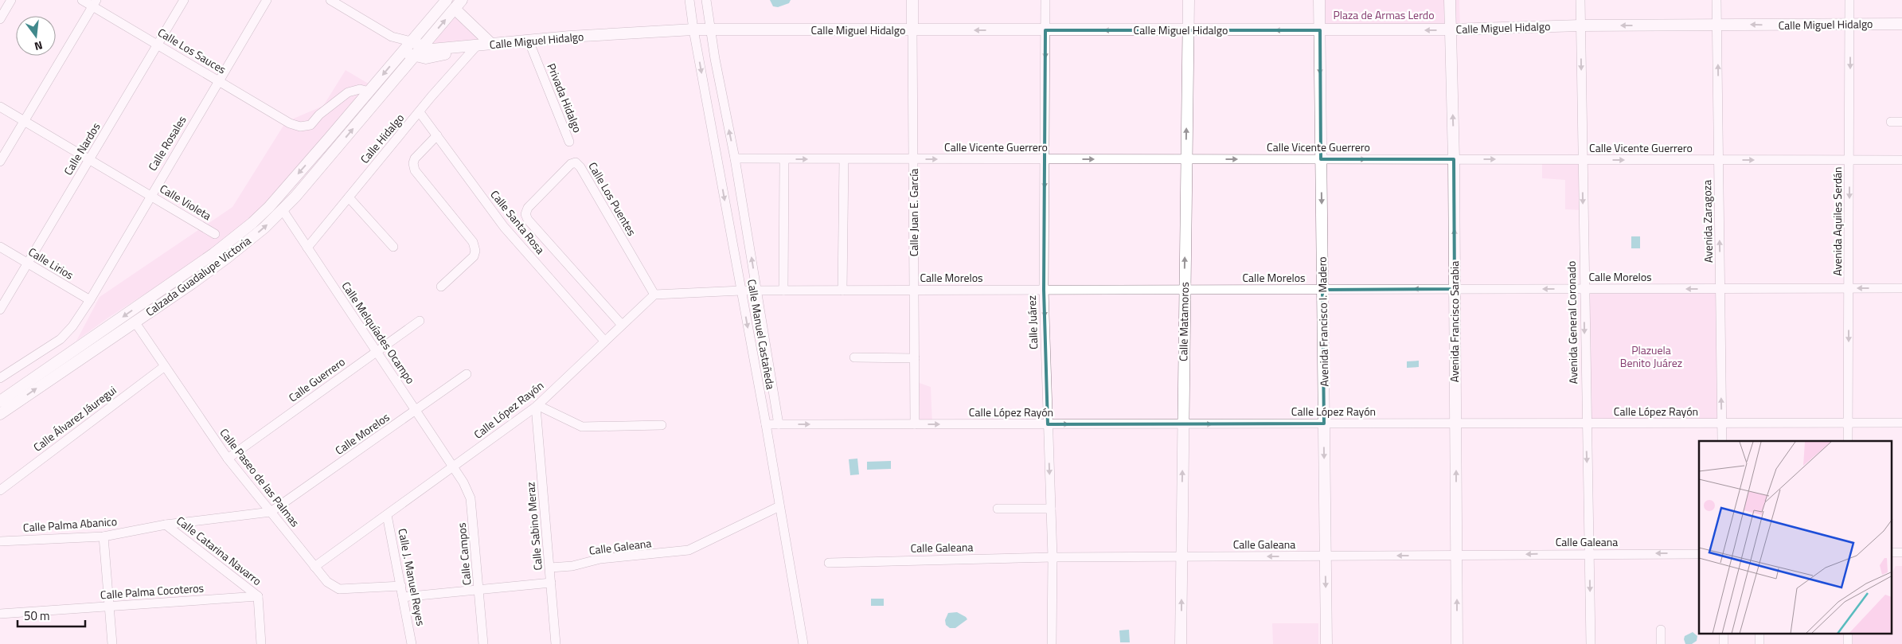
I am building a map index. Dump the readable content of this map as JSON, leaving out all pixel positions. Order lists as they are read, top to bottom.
{
  "streets": {
    "main road": [
      "Calle Miguel Hidalgo",
      "Calle Juan E. García",
      "Calzada Guadalupe Victoria",
      "Calle Matamoros",
      "Avenida Francisco I. Madero",
      "Avenida Francisco Sarabia"
    ],
    "street": [
      "Calle Los Sauces",
      "Privada Hidalgo",
      "Calle Hidalgo",
      "Calle Rosales",
      "Calle Vicente Guerrero",
      "Calle Nardos",
      "Calle Los Puentes",
      "Calle Violeta",
      "Avenida Zaragoza",
      "Avenida Aquiles Serdán",
      "Calle Santa Rosa",
      "Calle Lirios",
      "Calle Morelos",
      "Calle Juárez",
      "Avenida General Coronado",
      "Calle Melquíades Ocampo",
      "Calle Manuel Castañeda",
      "Calle Guerrero",
      "Calle López Rayón",
      "Calle Álvarez Jáuregui",
      "Calle Paseo de las Palmas",
      "Calle Palma Abanico",
      "Calle Sabino Meraz",
      "Calle Galeana",
      "Calle Catarina Navarro",
      "Calle Campos",
      "Calle J. Manuel Reyes",
      "Calle Palma Cocoteros"
    ]
  },
  "crossings": [
    ["Calle Miguel Hidalgo", "Privada Hidalgo"],
    ["Calle Miguel Hidalgo", "Calle Hidalgo"],
    ["Calle Miguel Hidalgo", "Calle Juan E. García"],
    ["Calle Miguel Hidalgo", "Avenida Zaragoza"],
    ["Calle Miguel Hidalgo", "Avenida Aquiles Serdán"],
    ["Calle Miguel Hidalgo", "Calzada Guadalupe Victoria"],
    ["Calle Miguel Hidalgo", "Calle Matamoros"],
    ["Calle Miguel Hidalgo", "Avenida Francisco I. Madero"],
    ["Calle Miguel Hidalgo", "Avenida Francisco Sarabia"],
    ["Calle Miguel Hidalgo", "Calle Juárez"],
    ["Calle Miguel Hidalgo", "Avenida General Coronado"],
    ["Calle Miguel Hidalgo", "Calle Manuel Castañeda"],
    ["Calle Los Sauces", "Calle Rosales"],
    ["Calle Los Sauces", "Calle Nardos"],
    ["Calle Los Sauces", "Calzada Guadalupe Victoria"],
    ["Calle Hidalgo", "Calle Santa Rosa"],
    ["Calle Hidalgo", "Calle Melquíades Ocampo"],
    ["Calle Rosales", "Calle Violeta"],
    ["Calle Rosales", "Calle Lirios"],
    ["Calle Vicente Guerrero", "Calle Juan E. García"],
    ["Calle Vicente Guerrero", "Avenida Zaragoza"],
    ["Calle Vicente Guerrero", "Avenida Aquiles Serdán"],
    ["Calle Vicente Guerrero", "Calle Matamoros"],
    ["Calle Vicente Guerrero", "Avenida Francisco I. Madero"],
    ["Calle Vicente Guerrero", "Avenida Francisco Sarabia"],
    ["Calle Vicente Guerrero", "Calle Juárez"],
    ["Calle Vicente Guerrero", "Avenida General Coronado"],
    ["Calle Vicente Guerrero", "Calle Manuel Castañeda"],
    ["Calle Nardos", "Calle Violeta"],
    ["Calle Nardos", "Calle Lirios"],
    ["Calle Los Puentes", "Calle López Rayón"],
    ["Calle Juan E. García", "Calle Morelos"],
    ["Calle Juan E. García", "Calle López Rayón"],
    ["Avenida Zaragoza", "Calle Morelos"],
    ["Avenida Zaragoza", "Calle López Rayón"],
    ["Avenida Aquiles Serdán", "Calle Morelos"],
    ["Avenida Aquiles Serdán", "Calle López Rayón"],
    ["Calle Santa Rosa", "Calle López Rayón"],
    ["Calzada Guadalupe Victoria", "Calle Melquíades Ocampo"],
    ["Calzada Guadalupe Victoria", "Calle Paseo de las Palmas"],
    ["Calle Morelos", "Calle Matamoros"],
    ["Calle Morelos", "Avenida Francisco I. Madero"],
    ["Calle Morelos", "Avenida Francisco Sarabia"],
    ["Calle Morelos", "Calle Juárez"],
    ["Calle Morelos", "Avenida General Coronado"],
    ["Calle Morelos", "Calle Melquíades Ocampo"],
    ["Calle Morelos", "Calle Manuel Castañeda"],
    ["Calle Morelos", "Calle Paseo de las Palmas"],
    ["Calle Morelos", "Calle Palma Abanico"],
    ["Calle Matamoros", "Calle López Rayón"],
    ["Calle Matamoros", "Calle Galeana"],
    ["Avenida Francisco I. Madero", "Calle López Rayón"],
    ["Avenida Francisco I. Madero", "Calle Galeana"],
    ["Avenida Francisco Sarabia", "Calle López Rayón"],
    ["Avenida Francisco Sarabia", "Calle Galeana"],
    ["Calle Juárez", "Calle López Rayón"],
    ["Calle Juárez", "Calle Galeana"],
    ["Avenida General Coronado", "Calle López Rayón"],
    ["Avenida General Coronado", "Calle Galeana"],
    ["Calle Melquíades Ocampo", "Calle Guerrero"],
    ["Calle Melquíades Ocampo", "Calle López Rayón"],
    ["Calle Melquíades Ocampo", "Calle Campos"],
    ["Calle Manuel Castañeda", "Calle López Rayón"],
    ["Calle Manuel Castañeda", "Calle Galeana"],
    ["Calle Guerrero", "Calle Paseo de las Palmas"],
    ["Calle López Rayón", "Calle Paseo de las Palmas"],
    ["Calle López Rayón", "Calle Sabino Meraz"],
    ["Calle López Rayón", "Calle Campos"],
    ["Calle López Rayón", "Calle J. Manuel Reyes"],
    ["Calle Álvarez Jáuregui", "Calle Paseo de las Palmas"],
    ["Calle Paseo de las Palmas", "Calle Palma Abanico"],
    ["Calle Paseo de las Palmas", "Calle J. Manuel Reyes"],
    ["Calle Palma Abanico", "Calle Catarina Navarro"],
    ["Calle Sabino Meraz", "Calle Galeana"],
    ["Calle Catarina Navarro", "Calle Palma Cocoteros"]
  ],
  "one_way": [
    "Calle Miguel Hidalgo",
    "Calle Vicente Guerrero",
    "Avenida Zaragoza",
    "Avenida Aquiles Serdán",
    "Calle Matamoros",
    "Avenida Francisco I. Madero",
    "Avenida Francisco Sarabia",
    "Calle Juárez",
    "Avenida General Coronado",
    "Calle Galeana"
  ],
  "parks": ["Plaza de Armas Lerdo", "Plazuela Benito Juárez"],
  "scale_bar": "50 m",
  "north": "bottom"
}
